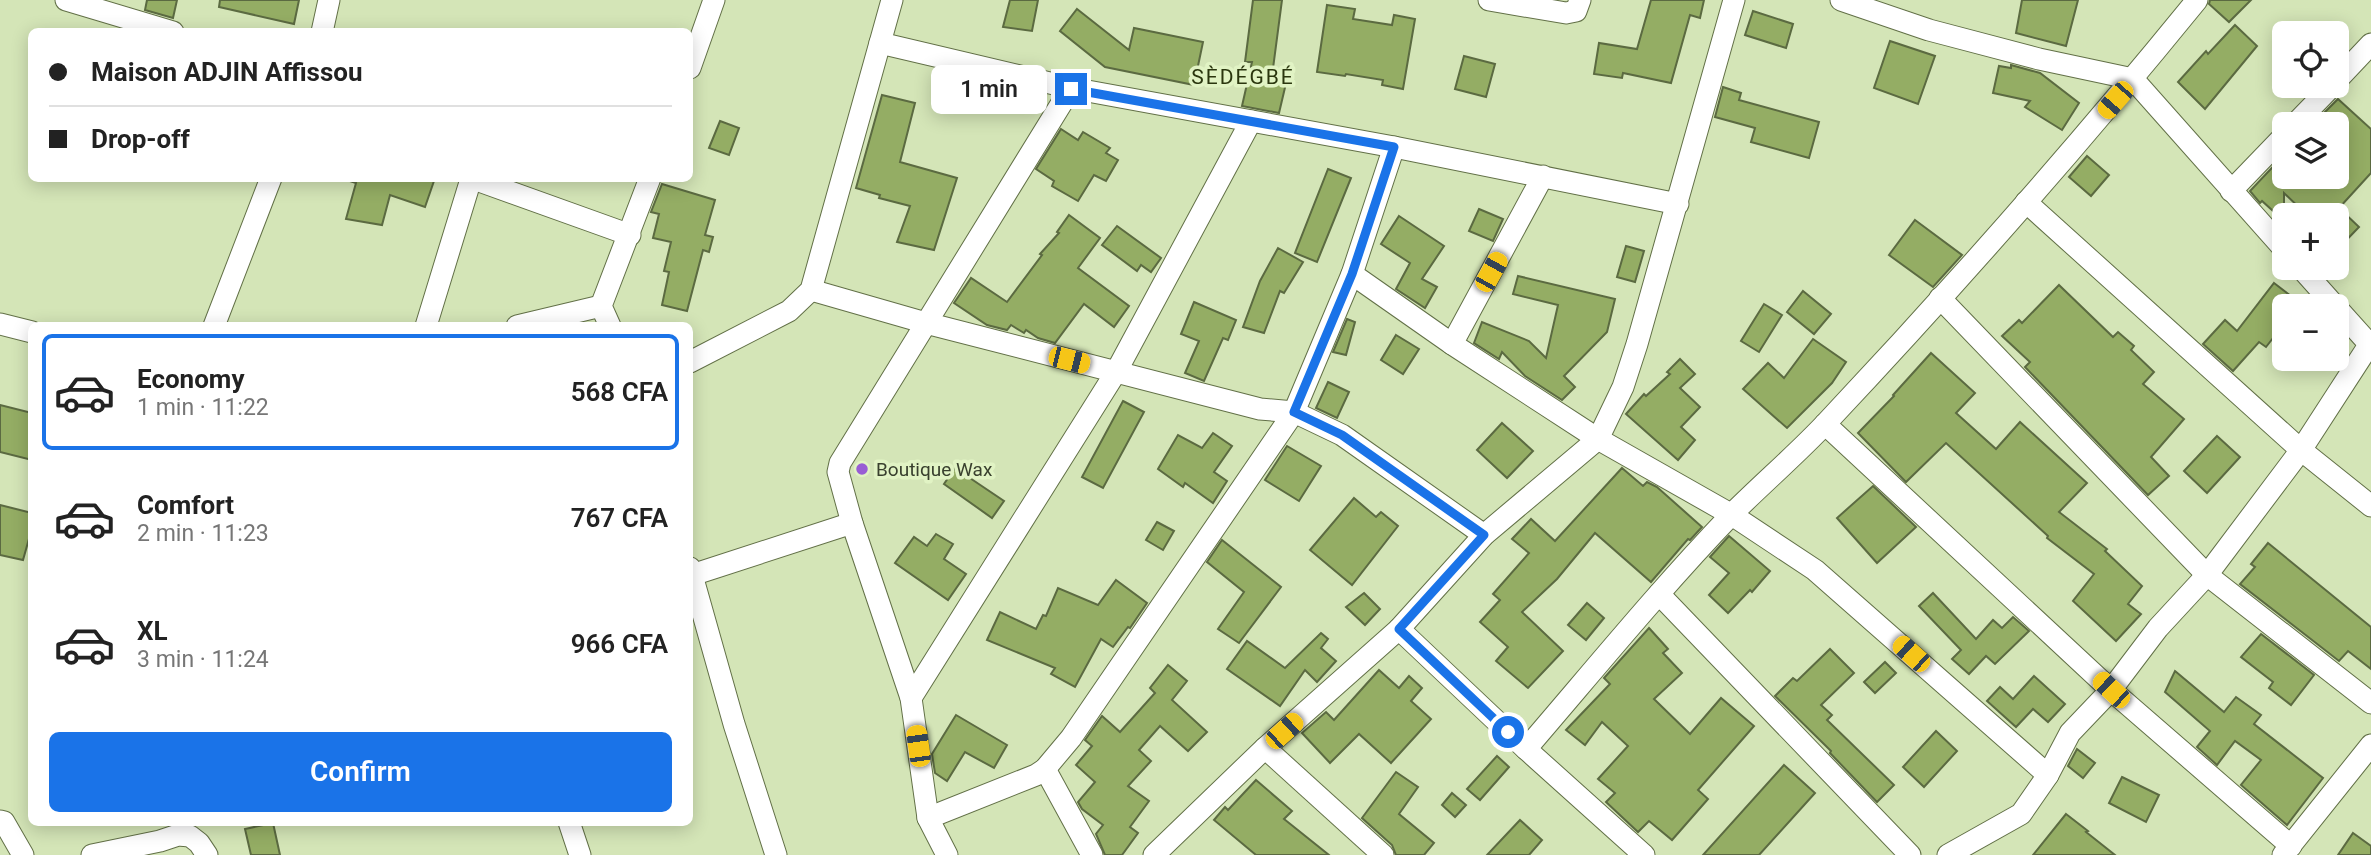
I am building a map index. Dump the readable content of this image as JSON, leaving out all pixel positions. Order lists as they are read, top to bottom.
{
  "districts": ["SÈDÉGBÉ"],
  "places": ["Boutique Wax"],
  "page": {
    "map_buttons": ["+", "−"],
    "banner": ["Maison ADJIN Affissou", "Drop-off"],
    "bubble": "1 min",
    "list": [
      {
        "name": "Economy",
        "note": "1 min · 11:22",
        "value": "568 CFA"
      },
      {
        "name": "Comfort",
        "note": "2 min · 11:23",
        "value": "767 CFA"
      },
      {
        "name": "XL",
        "note": "3 min · 11:24",
        "value": "966 CFA"
      }
    ],
    "buttons": "Confirm"
  }
}
